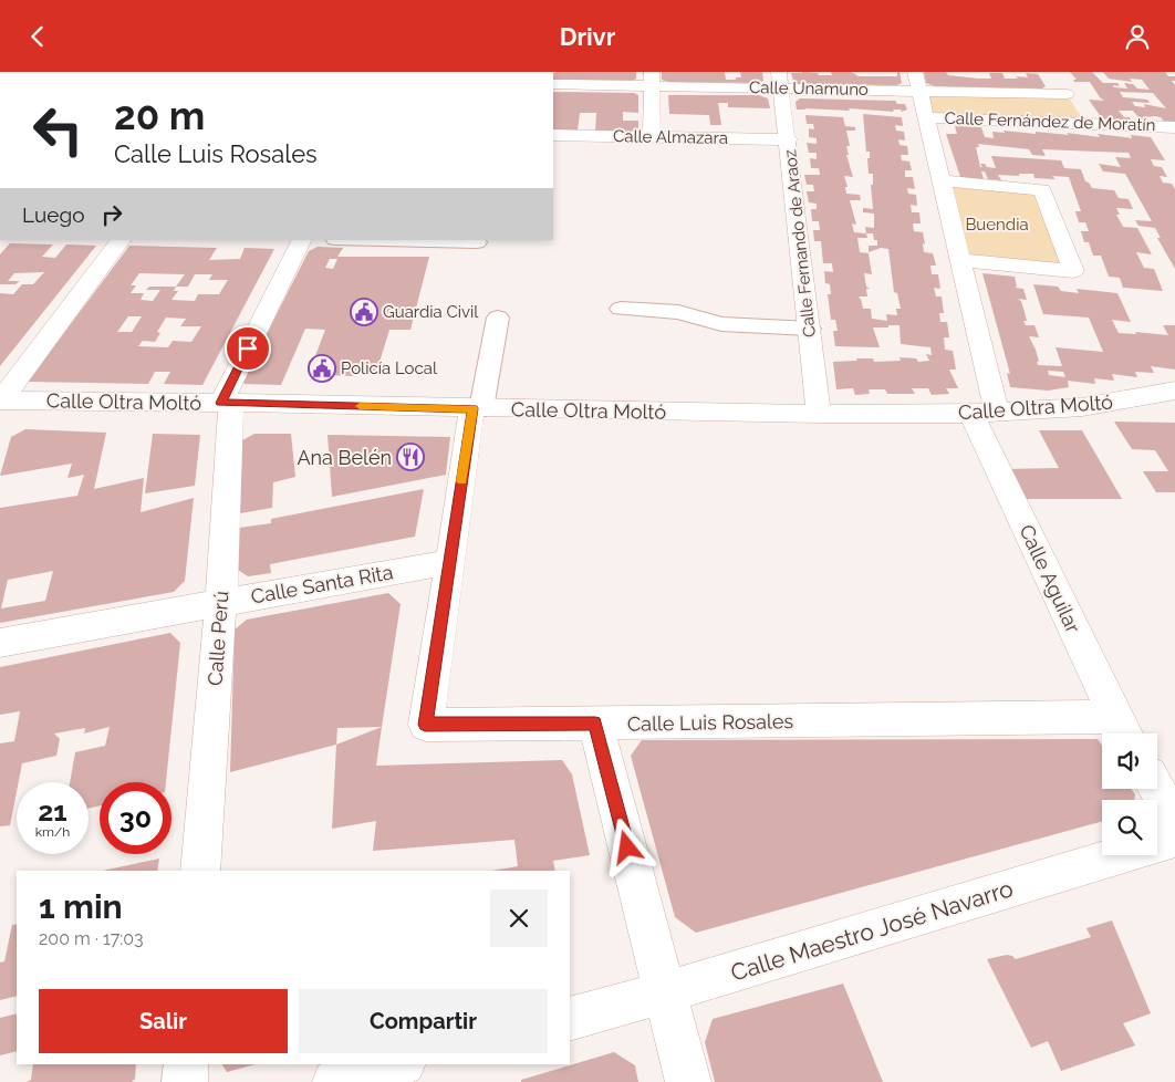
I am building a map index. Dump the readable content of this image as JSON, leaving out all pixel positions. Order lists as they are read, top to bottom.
{
  "streets": {
    "street": [
      "Calle Unamuno",
      "Calle Fernández de Moratín",
      "Calle Almazara",
      "Calle Fernando de Araoz",
      "Calle Oltra Moltó",
      "Calle Aguilar",
      "Calle Santa Rita",
      "Calle Perú",
      "Calle Luis Rosales",
      "Calle Maestro José Navarro"
    ]
  },
  "crossings": [
    ["Calle Unamuno", "Calle Fernando de Araoz"],
    ["Calle Unamuno", "Calle Aguilar"],
    ["Calle Fernández de Moratín", "Calle Aguilar"],
    ["Calle Almazara", "Calle Fernando de Araoz"],
    ["Calle Fernando de Araoz", "Calle Oltra Moltó"],
    ["Calle Oltra Moltó", "Calle Aguilar"],
    ["Calle Oltra Moltó", "Calle Perú"],
    ["Calle Oltra Moltó", "Calle Luis Rosales"],
    ["Calle Aguilar", "Calle Luis Rosales"],
    ["Calle Santa Rita", "Calle Perú"],
    ["Calle Santa Rita", "Calle Luis Rosales"]
  ],
  "parks": ["Buendia"],
  "places": {
    "public building": ["Guardia Civil", "Policía Local"],
    "restaurant": ["Ana Belén"]
  },
  "page": {
    "header": "Drivr",
    "turn": ["20 m", "Calle Luis Rosales"],
    "then": "Luego",
    "speed": "21 km/h",
    "limit": "30",
    "heading": ["1 min", "200 m · 17:03"],
    "buttons": ["Salir", "Compartir"]
  }
}
